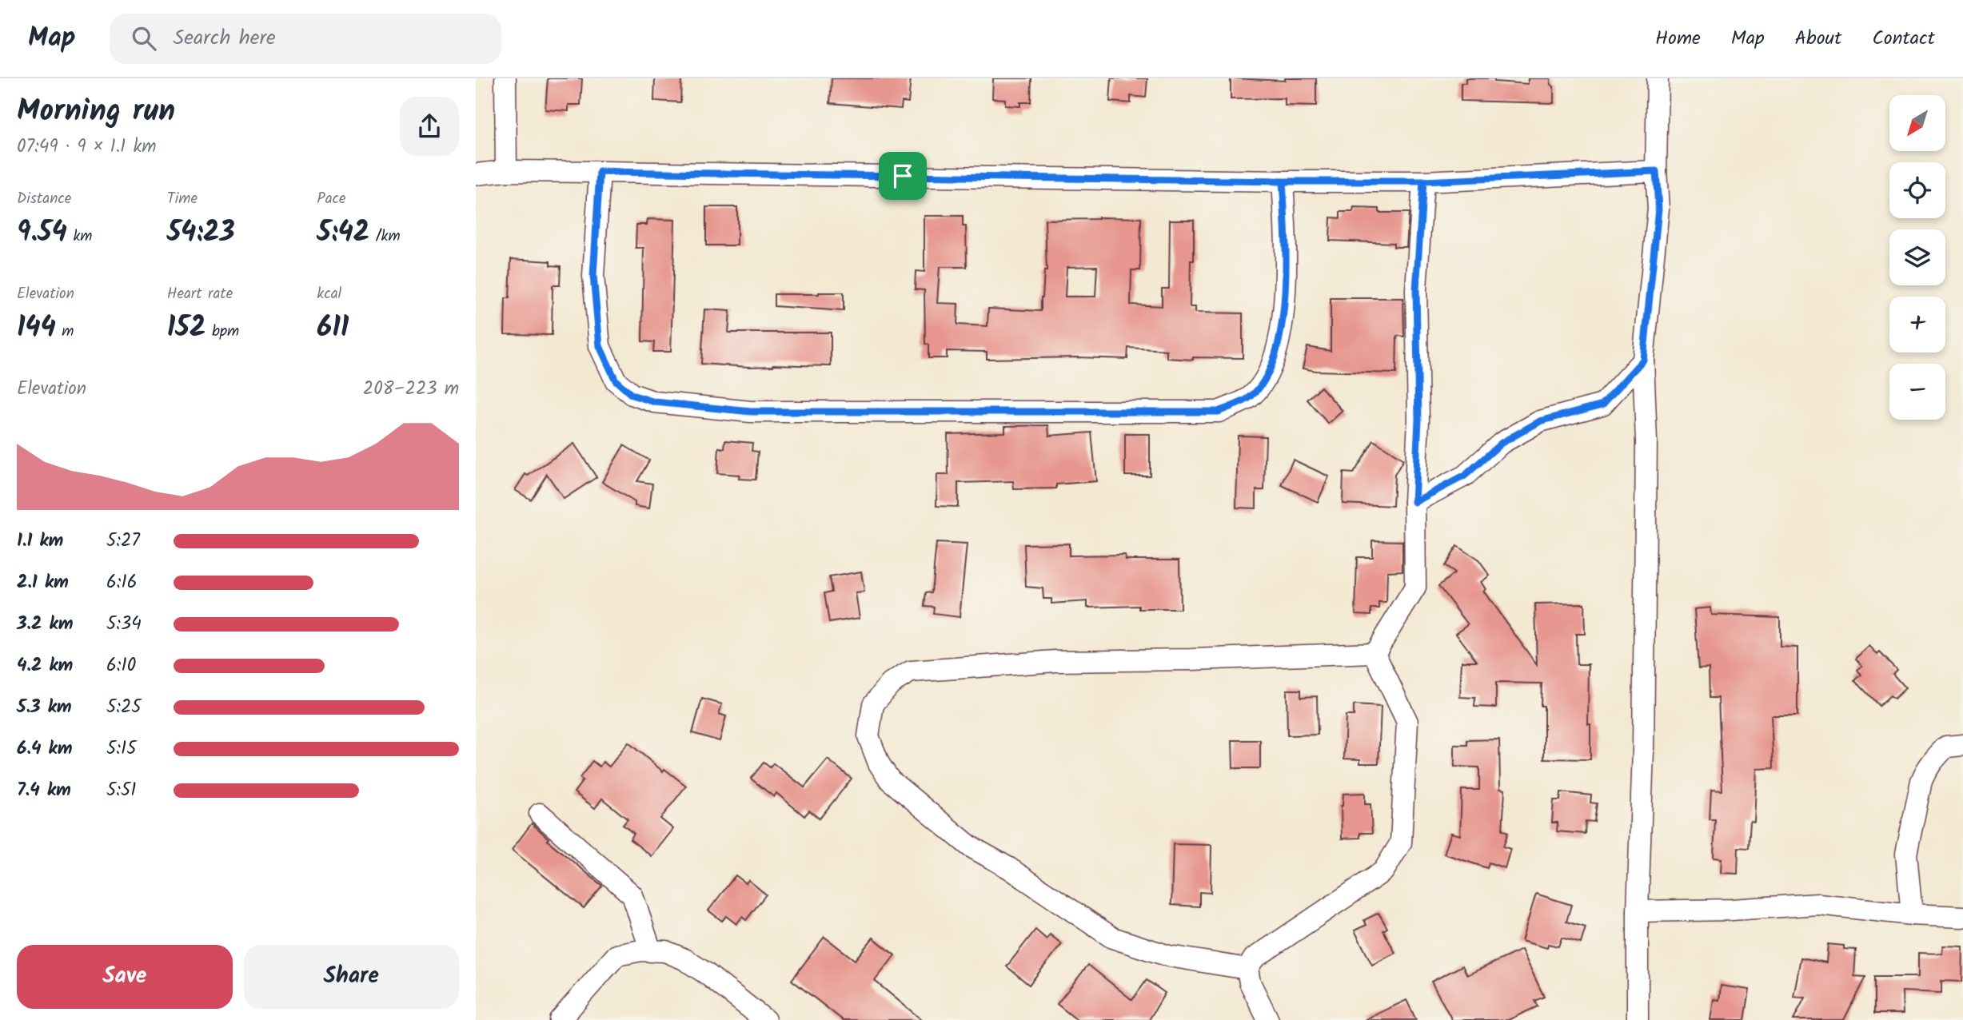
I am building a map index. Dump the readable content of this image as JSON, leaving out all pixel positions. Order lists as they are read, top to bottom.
{
  "north": "bottom left",
  "page": {
    "header": "Map",
    "search": "Search here",
    "nav": [
      "Home",
      "Map",
      "About",
      "Contact"
    ],
    "heading": ["Morning run", "07:49 · 9 × 1.1 km"],
    "map_buttons": ["+", "−"],
    "stats": [
      ["Distance", "9.54 km"],
      ["Time", "54:23"],
      ["Pace", "5:42 /km"],
      ["Elevation", "144 m"],
      ["Heart rate", "152 bpm"],
      ["kcal", "611"]
    ],
    "chart": ["Elevation", "208–223 m"],
    "list": [
      {
        "name": "1.1 km",
        "note": "5:27"
      },
      {
        "name": "2.1 km",
        "note": "6:16"
      },
      {
        "name": "3.2 km",
        "note": "5:34"
      },
      {
        "name": "4.2 km",
        "note": "6:10"
      },
      {
        "name": "5.3 km",
        "note": "5:25"
      },
      {
        "name": "6.4 km",
        "note": "5:15"
      },
      {
        "name": "7.4 km",
        "note": "5:51"
      }
    ],
    "buttons": ["Save", "Share"]
  }
}
